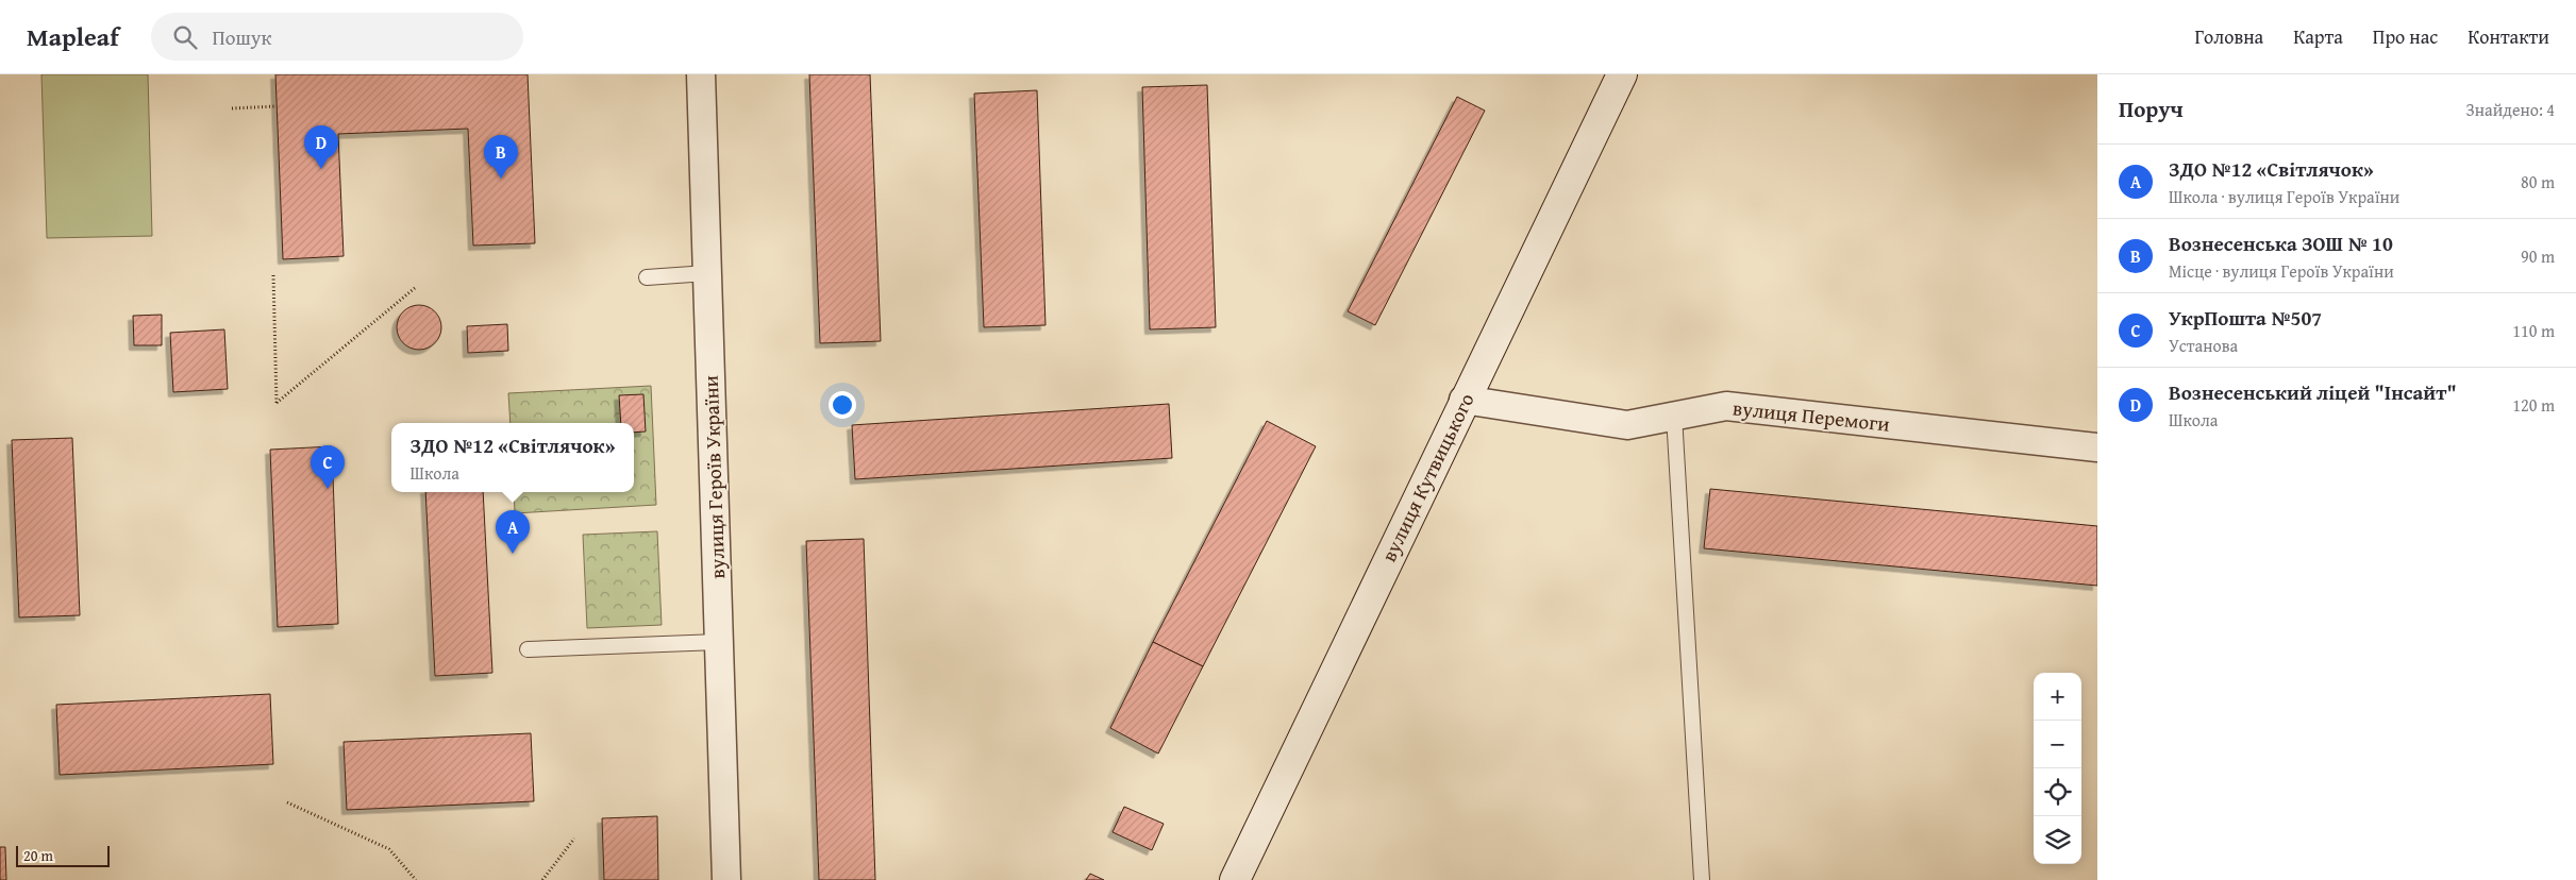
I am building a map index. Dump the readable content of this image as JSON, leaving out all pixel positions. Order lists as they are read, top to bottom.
{
  "streets": {
    "street": ["вулиця Перемоги", "вулиця Героїв України", "вулиця Кутвицького"]
  },
  "crossings": [
    ["вулиця Перемоги", "вулиця Кутвицького"]
  ],
  "scale_bar": "20 m",
  "page": {
    "header": "Mapleaf",
    "search": "Пошук",
    "nav": [
      "Головна",
      "Карта",
      "Про нас",
      "Контакти"
    ],
    "heading": ["Поруч", "Знайдено: 4"],
    "pins": [
      "D",
      "B",
      "C",
      "A"
    ],
    "list": [
      {
        "mark": "A",
        "name": "ЗДО №12 «Світлячок»",
        "note": "Школа · вулиця Героїв України",
        "value": "80 m"
      },
      {
        "mark": "B",
        "name": "Вознесенська ЗОШ № 10",
        "note": "Місце · вулиця Героїв України",
        "value": "90 m"
      },
      {
        "mark": "C",
        "name": "УкрПошта №507",
        "note": "Установа",
        "value": "110 m"
      },
      {
        "mark": "D",
        "name": "Вознесенський ліцей \"Інсайт\"",
        "note": "Школа",
        "value": "120 m"
      }
    ],
    "popup": ["ЗДО №12 «Світлячок»", "Школа"],
    "map_buttons": ["+", "−"],
    "scale": "20 m"
  }
}
